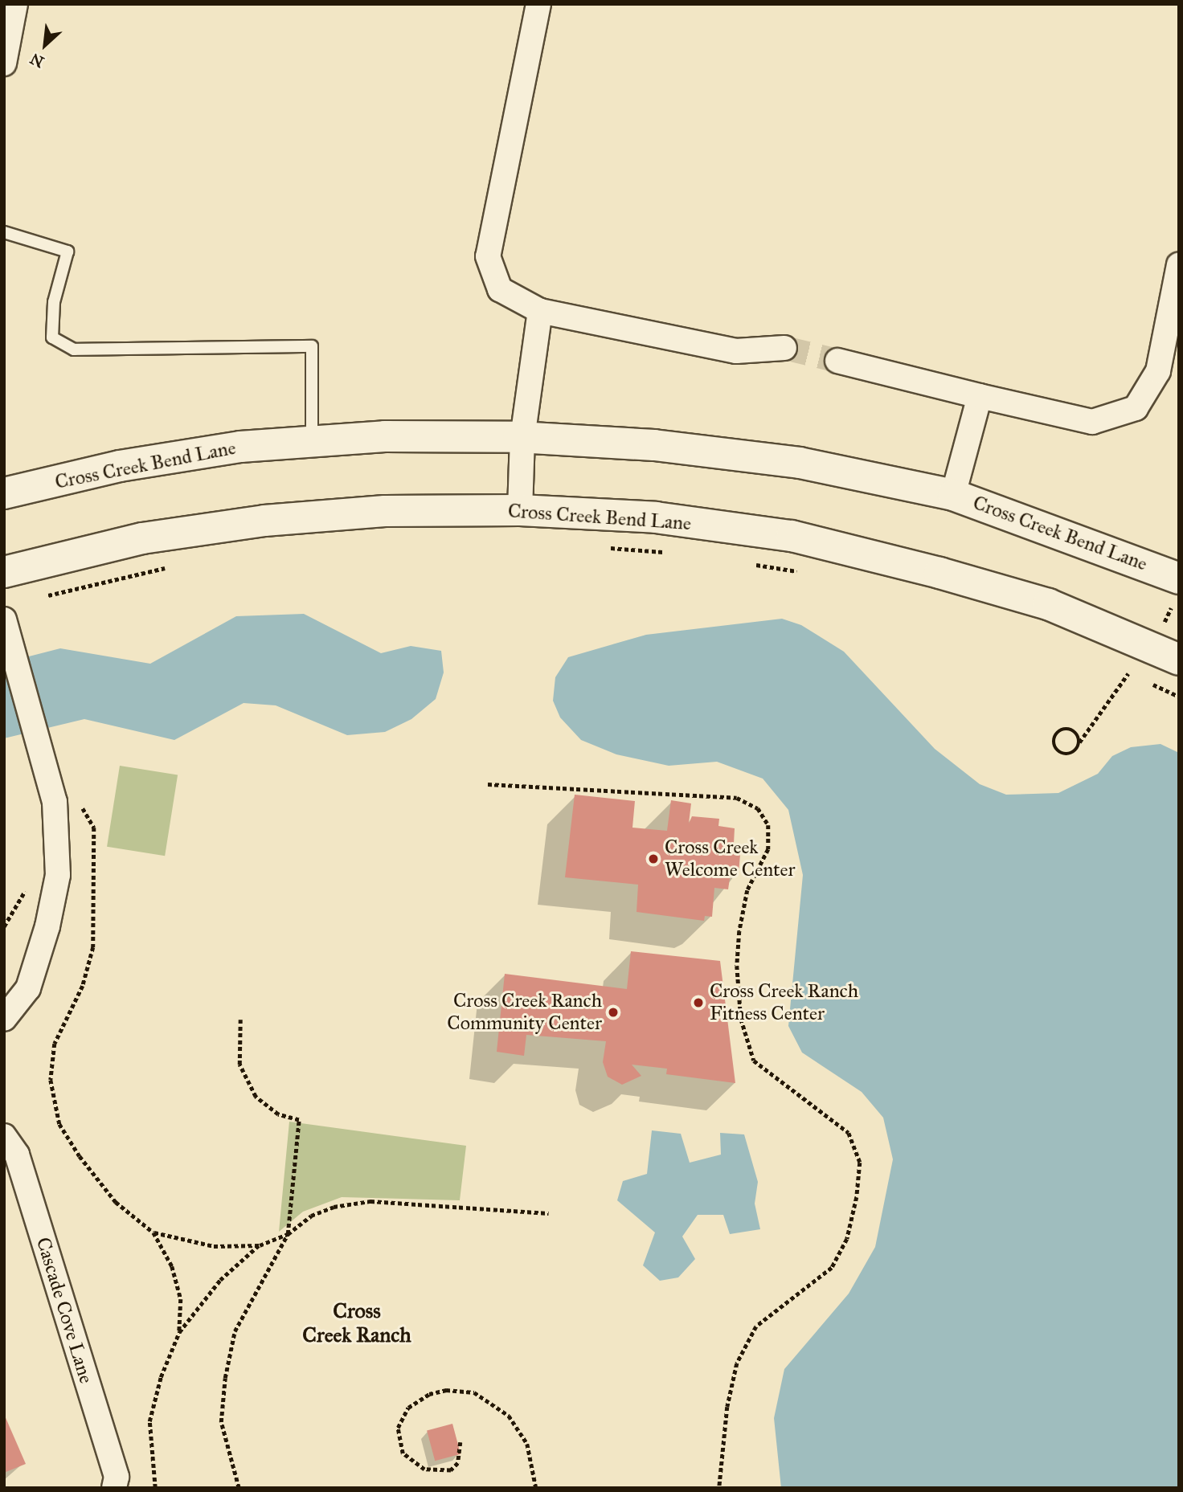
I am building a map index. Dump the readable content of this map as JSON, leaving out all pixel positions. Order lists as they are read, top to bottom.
{
  "streets": {
    "main road": ["Cross Creek Bend Lane"],
    "street": ["Cascade Cove Lane"]
  },
  "districts": ["Cross Creek Ranch"],
  "places": ["Cross Creek Welcome Center", "Cross Creek Ranch Fitness Center", "Cross Creek Ranch Community Center"],
  "north": "bottom left"
}
